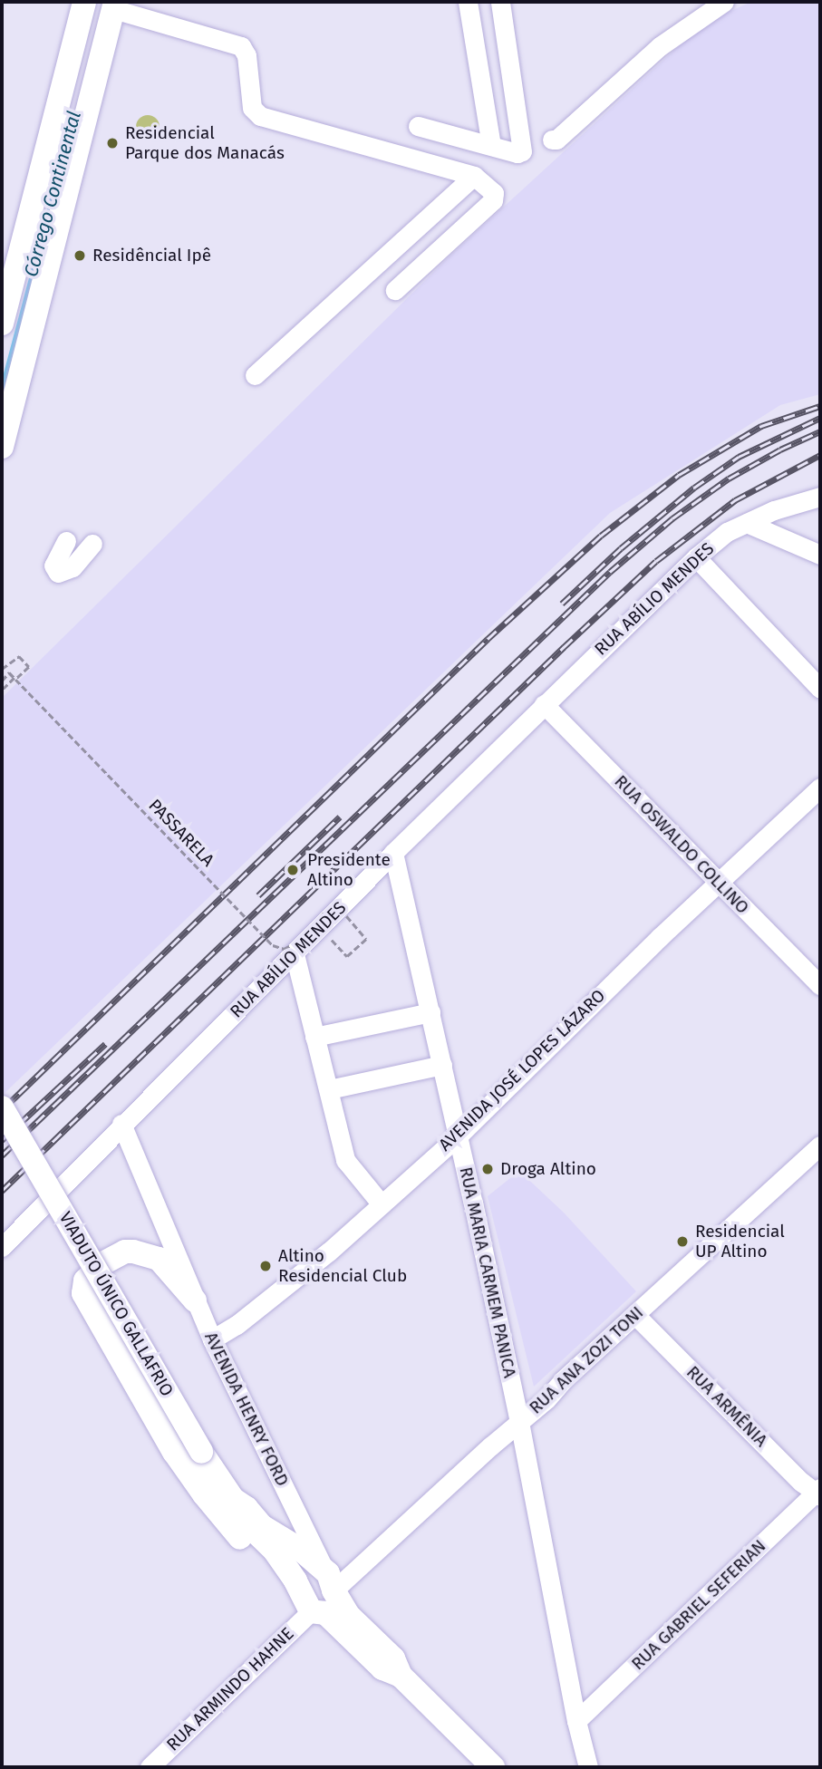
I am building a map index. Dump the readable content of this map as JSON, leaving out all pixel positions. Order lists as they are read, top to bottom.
{
  "streets": {
    "main road": ["VIADUTO ÚNICO GALLAFRIO", "AVENIDA HENRY FORD"],
    "street": [
      "RUA ABÍLIO MENDES",
      "RUA OSWALDO COLLINO",
      "AVENIDA JOSÉ LOPES LÁZARO",
      "RUA MARIA CARMEM PANICA",
      "RUA ANA ZOZI TONI",
      "RUA ARMÊNIA",
      "RUA GABRIEL SEFERIAN",
      "RUA ARMINDO HAHNE"
    ],
    "path": ["PASSARELA"]
  },
  "crossings": [
    ["RUA ABÍLIO MENDES", "PASSARELA"],
    ["RUA ABÍLIO MENDES", "RUA OSWALDO COLLINO"],
    ["RUA ABÍLIO MENDES", "RUA MARIA CARMEM PANICA"],
    ["RUA ABÍLIO MENDES", "AVENIDA HENRY FORD"],
    ["RUA OSWALDO COLLINO", "AVENIDA JOSÉ LOPES LÁZARO"],
    ["AVENIDA JOSÉ LOPES LÁZARO", "RUA MARIA CARMEM PANICA"],
    ["AVENIDA JOSÉ LOPES LÁZARO", "AVENIDA HENRY FORD"],
    ["RUA MARIA CARMEM PANICA", "RUA ANA ZOZI TONI"],
    ["RUA MARIA CARMEM PANICA", "RUA GABRIEL SEFERIAN"],
    ["VIADUTO ÚNICO GALLAFRIO", "RUA ANA ZOZI TONI"],
    ["VIADUTO ÚNICO GALLAFRIO", "AVENIDA HENRY FORD"],
    ["VIADUTO ÚNICO GALLAFRIO", "RUA ARMINDO HAHNE"],
    ["RUA ANA ZOZI TONI", "RUA ARMÊNIA"],
    ["RUA ANA ZOZI TONI", "AVENIDA HENRY FORD"],
    ["RUA ARMÊNIA", "RUA GABRIEL SEFERIAN"],
    ["AVENIDA HENRY FORD", "RUA ARMINDO HAHNE"]
  ],
  "water": ["Córrego Continental"],
  "places": [
    "Residencial Parque dos Manacás",
    "Residêncial Ipê",
    "Presidente Altino",
    "Droga Altino",
    "Residencial UP Altino",
    "Altino Residencial Club"
  ]
}
